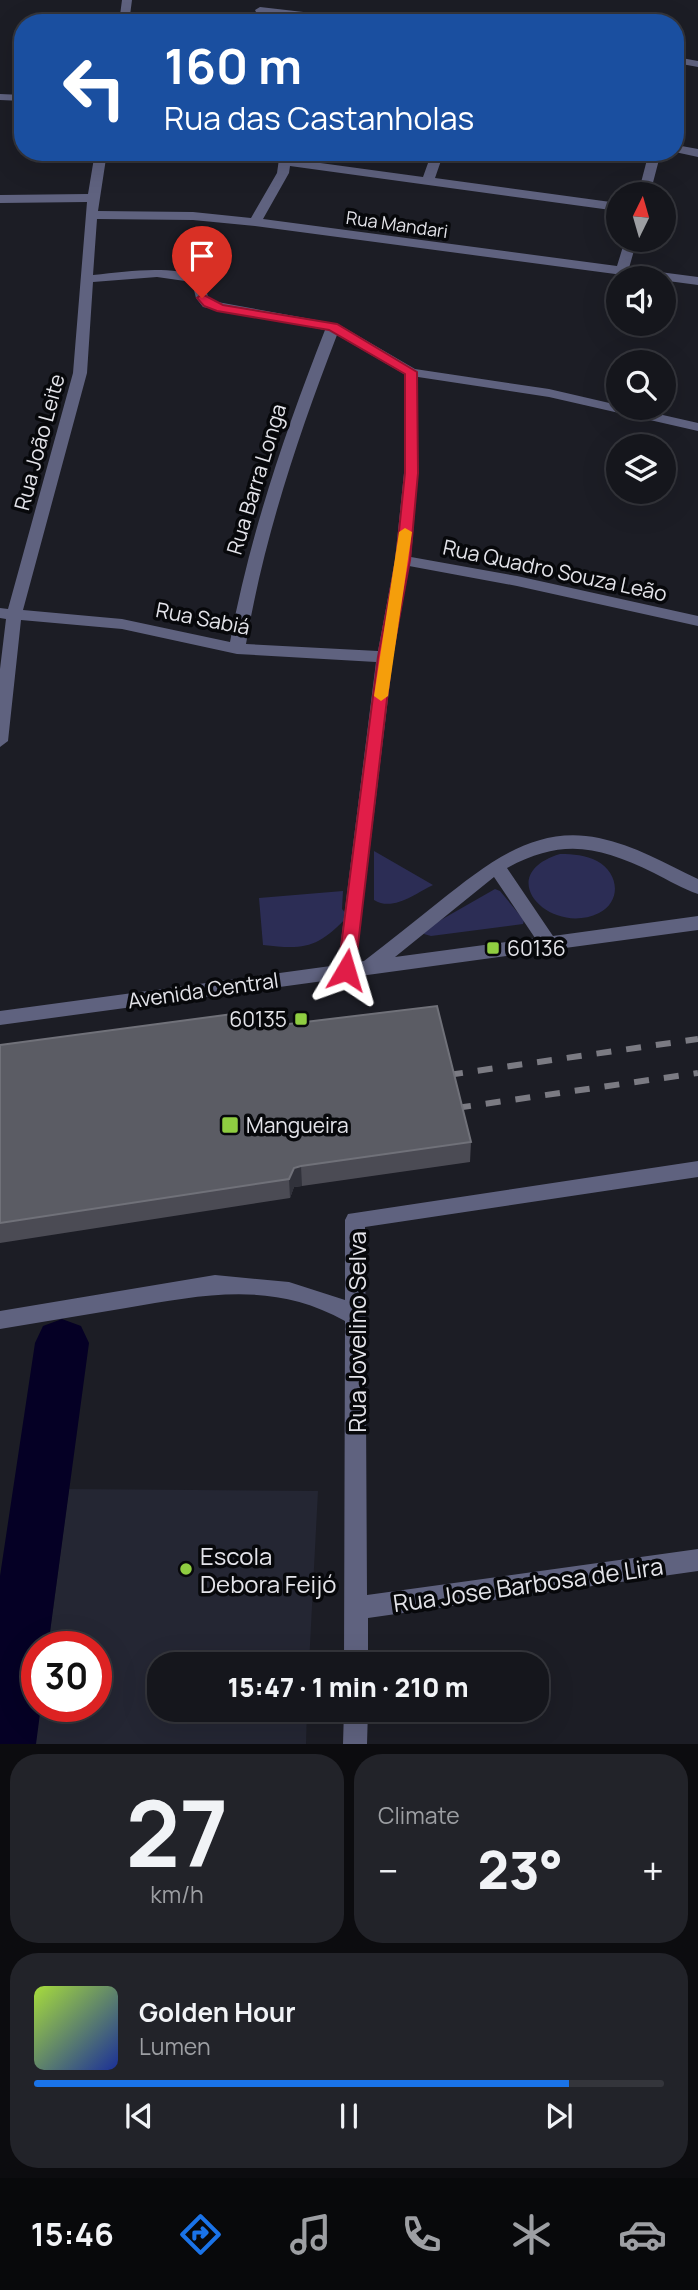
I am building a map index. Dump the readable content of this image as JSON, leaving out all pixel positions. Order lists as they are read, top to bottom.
{
  "streets": {
    "street": [
      "Rua Mandari",
      "Rua João Leite",
      "Rua Barra Longa",
      "Rua Quadro Souza Leão",
      "Rua Sabiá",
      "Avenida Central",
      "Rua Jovelino Selva",
      "Rua Jose Barbosa de Lira"
    ]
  },
  "crossings": [
    ["Rua Mandari", "Rua João Leite"],
    ["Rua João Leite", "Rua Sabiá"],
    ["Rua Barra Longa", "Rua Sabiá"],
    ["Rua Jovelino Selva", "Rua Jose Barbosa de Lira"]
  ],
  "places": {
    "transit": ["60136", "60135", "Mangueira"],
    "other": ["Escola Debora Feijó"]
  },
  "north": "top",
  "page": {
    "turn": ["160 m", "Rua das Castanholas"],
    "limit": "30",
    "trip": "15:47 · 1 min · 210 m",
    "tile": [
      ["27", "km/h"],
      "Climate"
    ],
    "heat": ["−", "23°", "+"],
    "song": ["Golden Hour", "Lumen"],
    "tabs": "15:46"
  }
}
